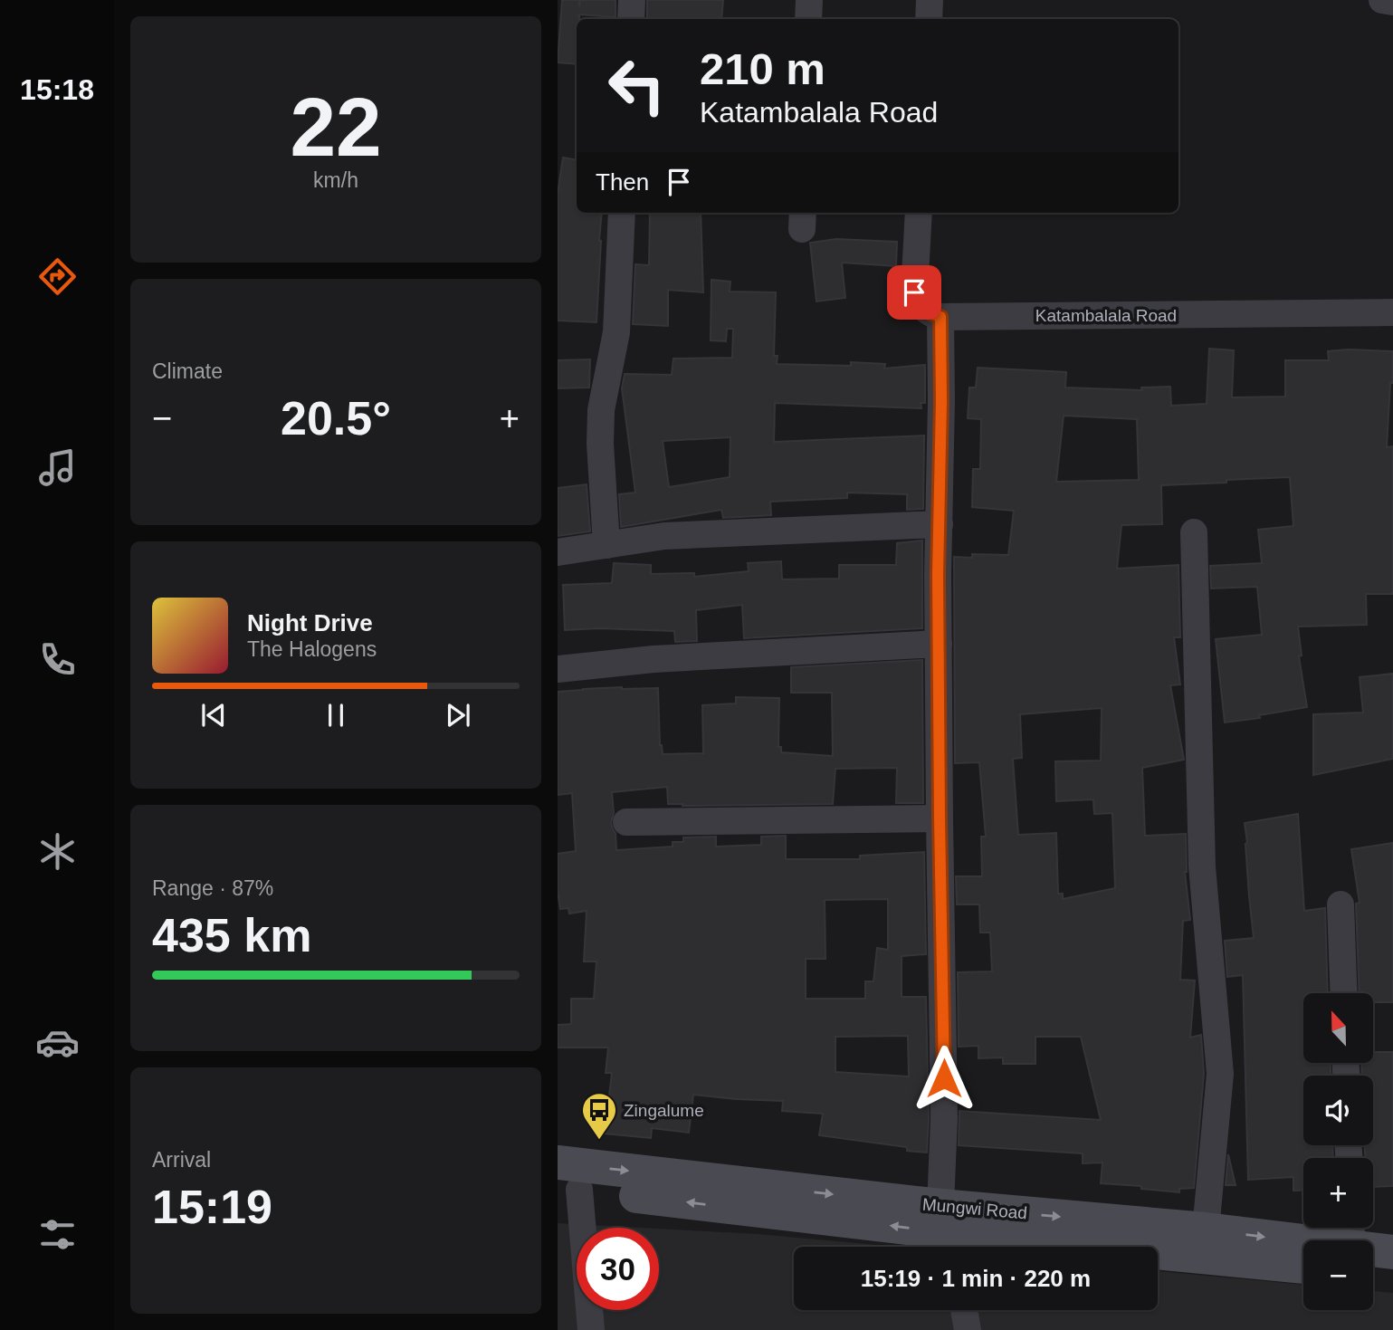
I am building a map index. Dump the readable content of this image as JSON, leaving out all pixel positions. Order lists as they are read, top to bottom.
{
  "streets": {
    "main road": ["Mungwi Road"],
    "street": ["Katambalala Road"]
  },
  "places": {
    "bus stop": ["Zingalume"]
  },
  "north": "top",
  "page": {
    "tabs": "15:18",
    "tile": [
      ["22", "km/h"],
      "Climate",
      ["Range · 87%", "435 km"],
      ["Arrival", "15:19"]
    ],
    "turn": ["210 m", "Katambalala Road"],
    "then": "Then",
    "heat": ["−", "20.5°", "+"],
    "song": ["Night Drive", "The Halogens"],
    "map_buttons": ["+", "−"],
    "limit": "30",
    "trip": "15:19 · 1 min · 220 m"
  }
}
